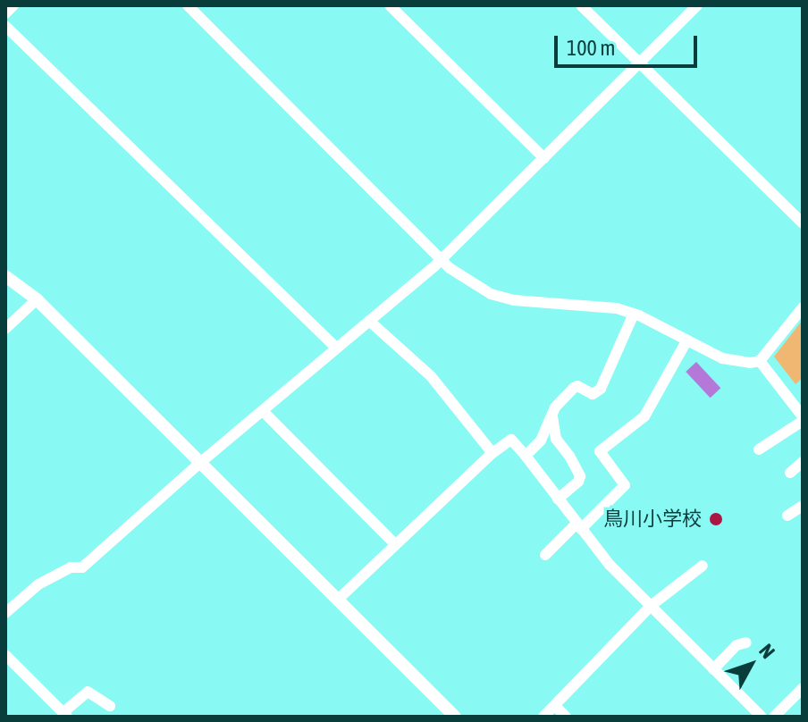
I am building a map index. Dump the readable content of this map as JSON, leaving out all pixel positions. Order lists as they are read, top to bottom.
{
  "places": ["鳥川小学校"],
  "scale_bar": "100 m",
  "north": "top right"
}
